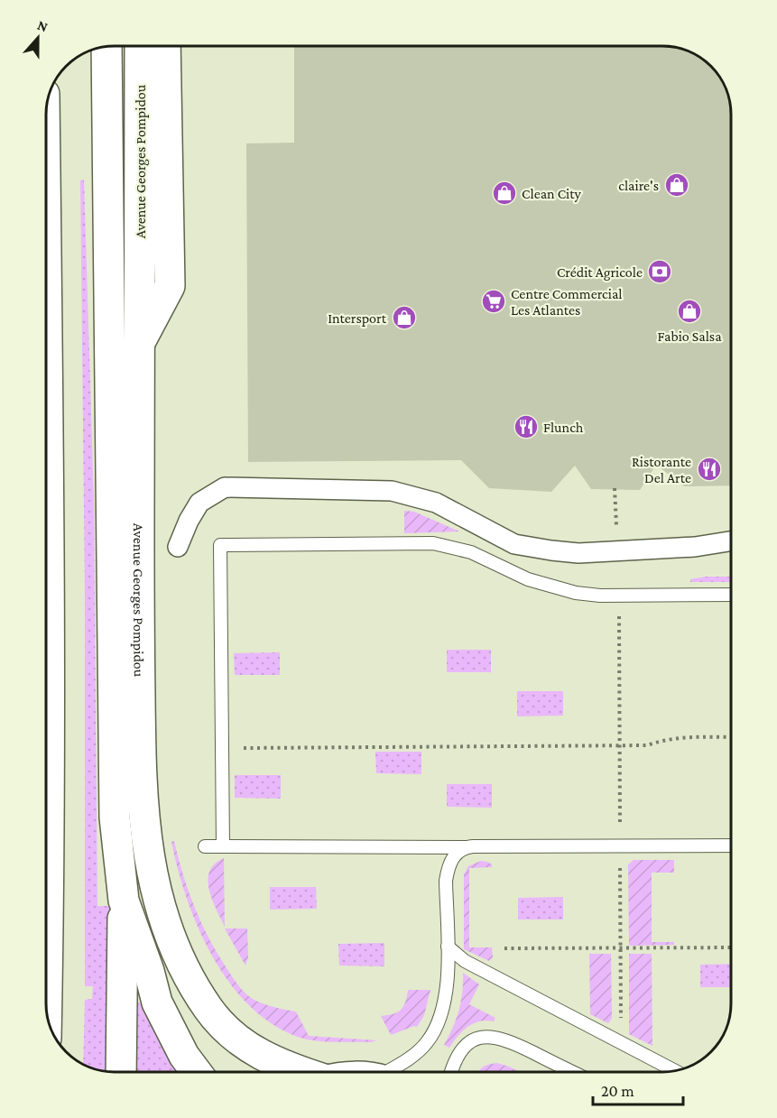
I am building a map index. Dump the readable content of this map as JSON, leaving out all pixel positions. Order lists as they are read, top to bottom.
{
  "streets": {
    "main road": ["Avenue Georges Pompidou"]
  },
  "places": {
    "shop": [
      "claire's",
      "Clean City",
      "Fabio Salsa",
      "Intersport"
    ],
    "bank": ["Crédit Agricole"],
    "supermarket": ["Centre Commercial Les Atlantes"],
    "restaurant": ["Flunch", "Ristorante Del Arte"]
  },
  "scale_bar": "20 m",
  "north": "top"
}
